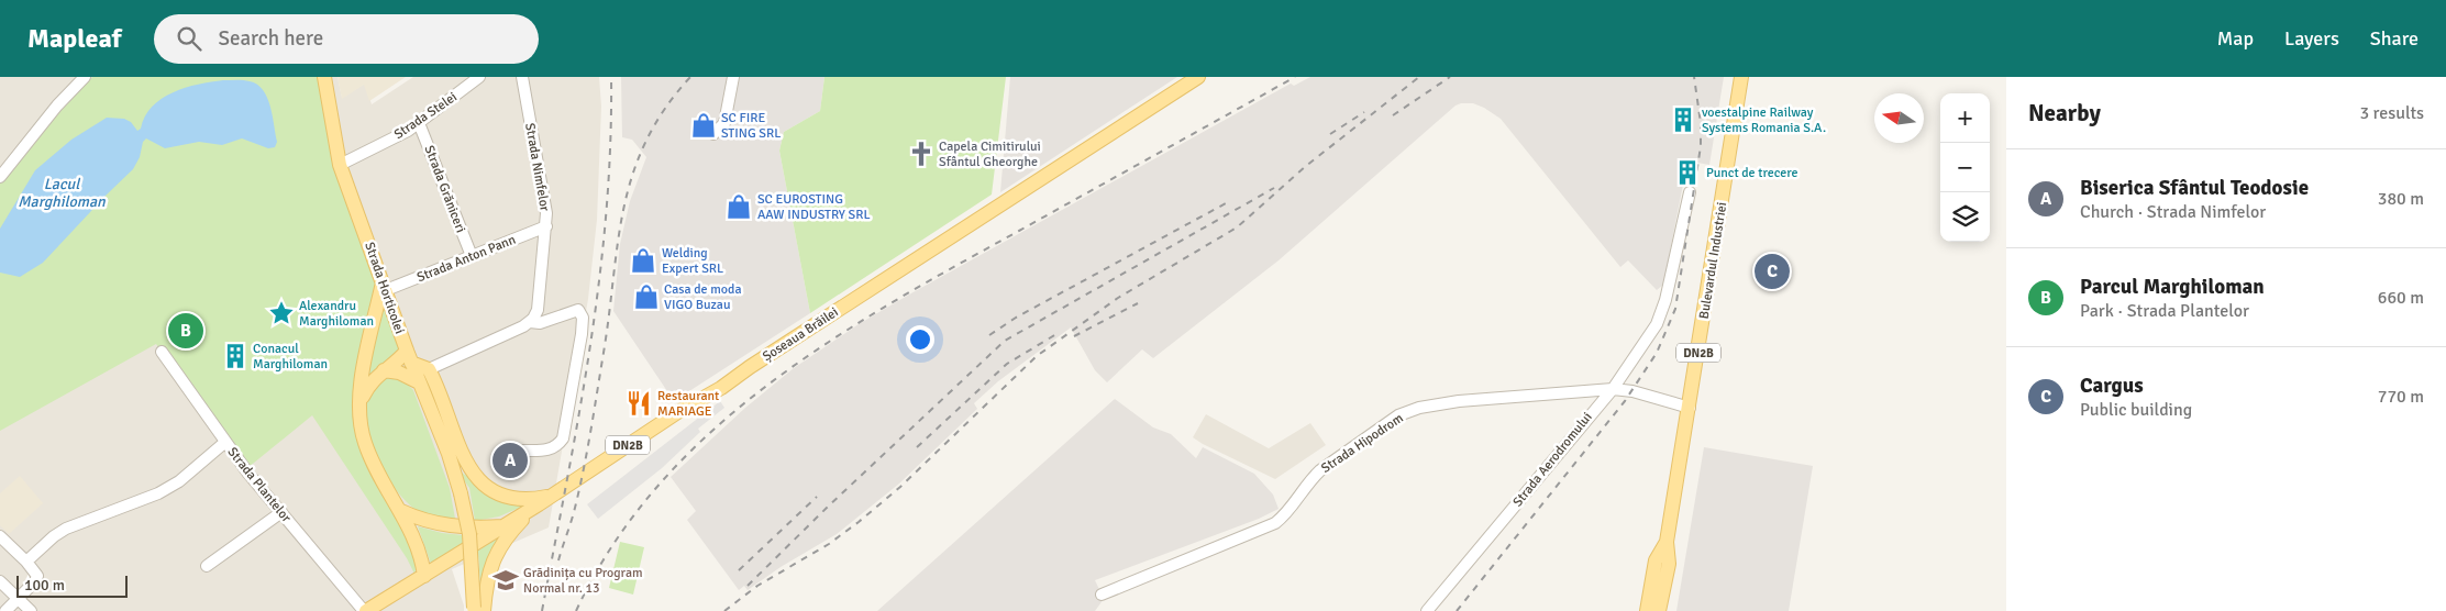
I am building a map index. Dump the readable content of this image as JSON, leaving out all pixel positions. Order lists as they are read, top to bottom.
{
  "streets": {
    "main road": [
      "Bulevardul Industriei",
      "Strada Horticolei",
      "Șoseaua Brăilei",
      "DN2B"
    ],
    "street": [
      "Strada Stelei",
      "Strada Nimfelor",
      "Strada Grăniceri",
      "Strada Anton Pann",
      "Strada Hipodrom",
      "Strada Aerodromului",
      "Strada Plantelor"
    ]
  },
  "crossings": [
    ["Strada Stelei", "Strada Grăniceri"],
    ["Strada Stelei", "Strada Horticolei"],
    ["Strada Nimfelor", "Strada Anton Pann"],
    ["Strada Grăniceri", "Strada Anton Pann"],
    ["Strada Anton Pann", "Strada Horticolei"],
    ["Bulevardul Industriei", "Strada Hipodrom"],
    ["Șoseaua Brăilei", "Strada Plantelor"],
    ["Strada Hipodrom", "Strada Aerodromului"]
  ],
  "water": ["Lacul Marghiloman"],
  "places": {
    "building": ["voestalpine Railway Systems Romania S.A.", "Punct de trecere", "Conacul Marghiloman"],
    "shop": [
      "SC FIRE STING SRL",
      "SC EUROSTING AAW INDUSTRY SRL",
      "Welding Expert SRL",
      "Casa de moda VIGO Buzau"
    ],
    "church": ["Capela Cimitirului Sfântul Gheorghe"],
    "place": ["Alexandru Marghiloman"],
    "restaurant": ["Restaurant MARIAGE"],
    "school or university": ["Grădinița cu Program Normal nr. 13"]
  },
  "scale_bar": "100 m",
  "north": "left",
  "page": {
    "header": "Mapleaf",
    "search": "Search here",
    "nav": ["Map", "Layers", "Share"],
    "heading": ["Nearby", "3 results"],
    "map_buttons": ["+", "−"],
    "list": [
      {
        "mark": "A",
        "name": "Biserica Sfântul Teodosie",
        "note": "Church · Strada Nimfelor",
        "value": "380 m"
      },
      {
        "mark": "B",
        "name": "Parcul Marghiloman",
        "note": "Park · Strada Plantelor",
        "value": "660 m"
      },
      {
        "mark": "C",
        "name": "Cargus",
        "note": "Public building",
        "value": "770 m"
      }
    ],
    "pins": ["C", "B", "A"],
    "scale": "100 m"
  }
}
